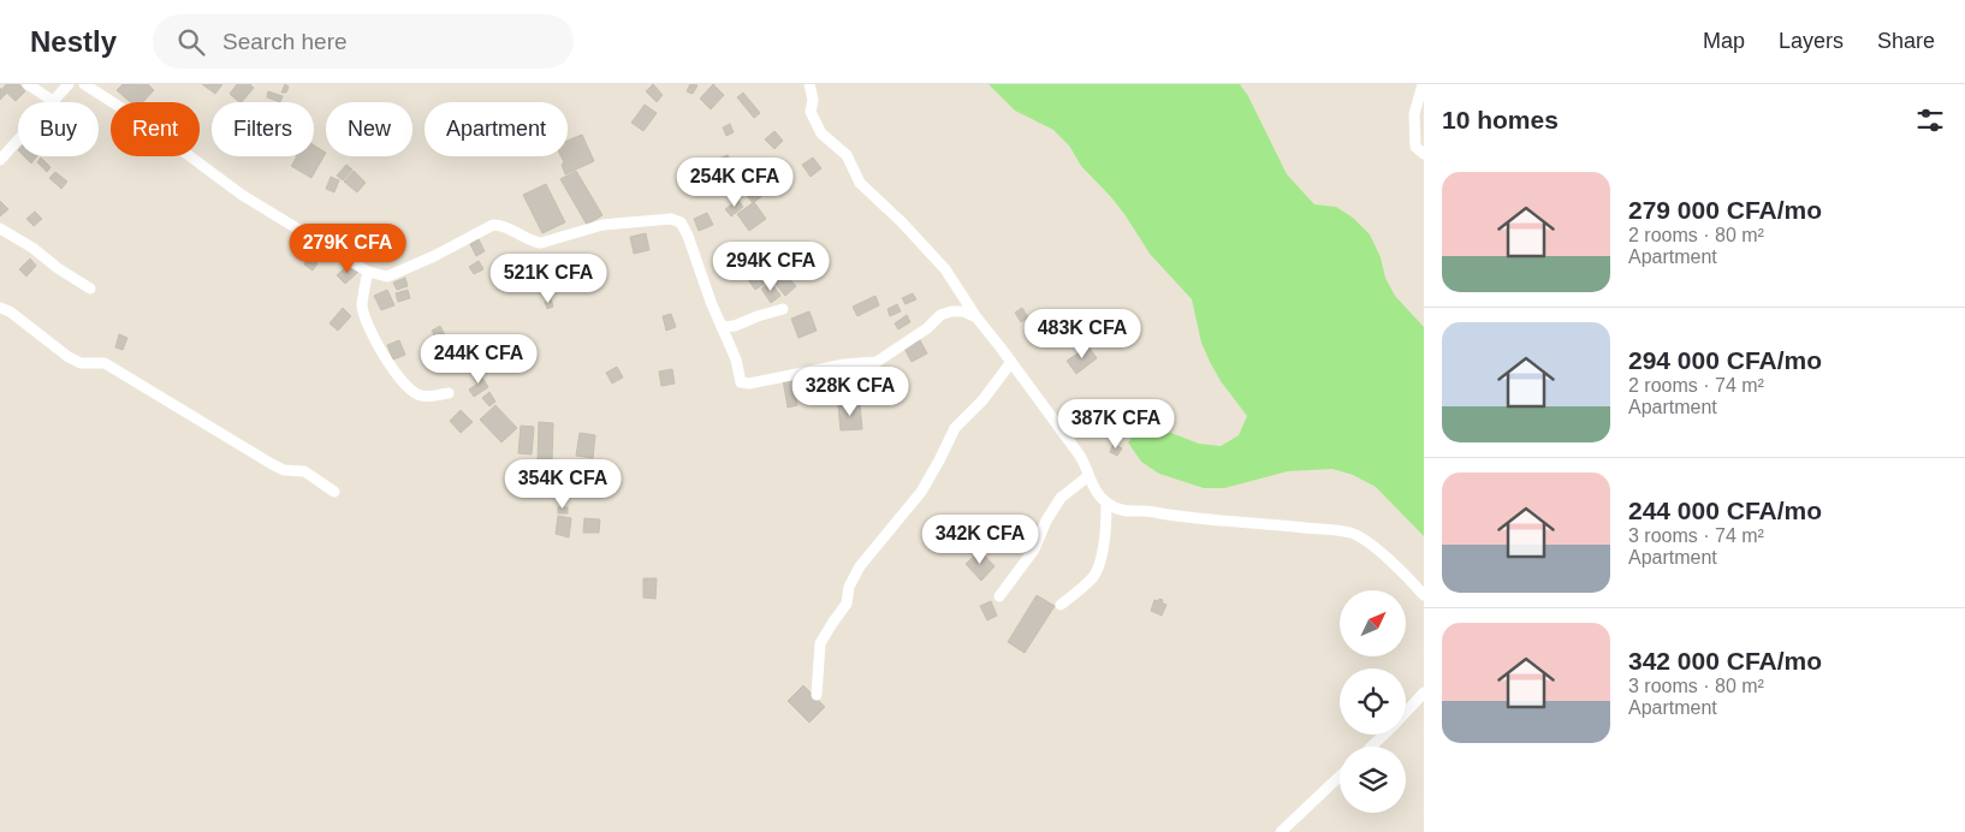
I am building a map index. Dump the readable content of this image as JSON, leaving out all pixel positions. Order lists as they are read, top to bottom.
{
  "north": "top right",
  "page": {
    "header": "Nestly",
    "search": "Search here",
    "nav": ["Map", "Layers", "Share"],
    "heading": "10 homes",
    "chip": [
      "Buy",
      "Rent",
      "Filters",
      "New",
      "Apartment"
    ],
    "list": [
      {
        "name": "279 000 CFA/mo",
        "note": "2 rooms · 80 m² · Apartment"
      },
      {
        "name": "294 000 CFA/mo",
        "note": "2 rooms · 74 m² · Apartment"
      },
      {
        "name": "244 000 CFA/mo",
        "note": "3 rooms · 74 m² · Apartment"
      },
      {
        "name": "342 000 CFA/mo",
        "note": "3 rooms · 80 m² · Apartment"
      }
    ],
    "price": [
      "254K CFA",
      "279K CFA",
      "294K CFA",
      "521K CFA",
      "483K CFA",
      "244K CFA",
      "328K CFA",
      "387K CFA",
      "354K CFA",
      "342K CFA"
    ]
  }
}
